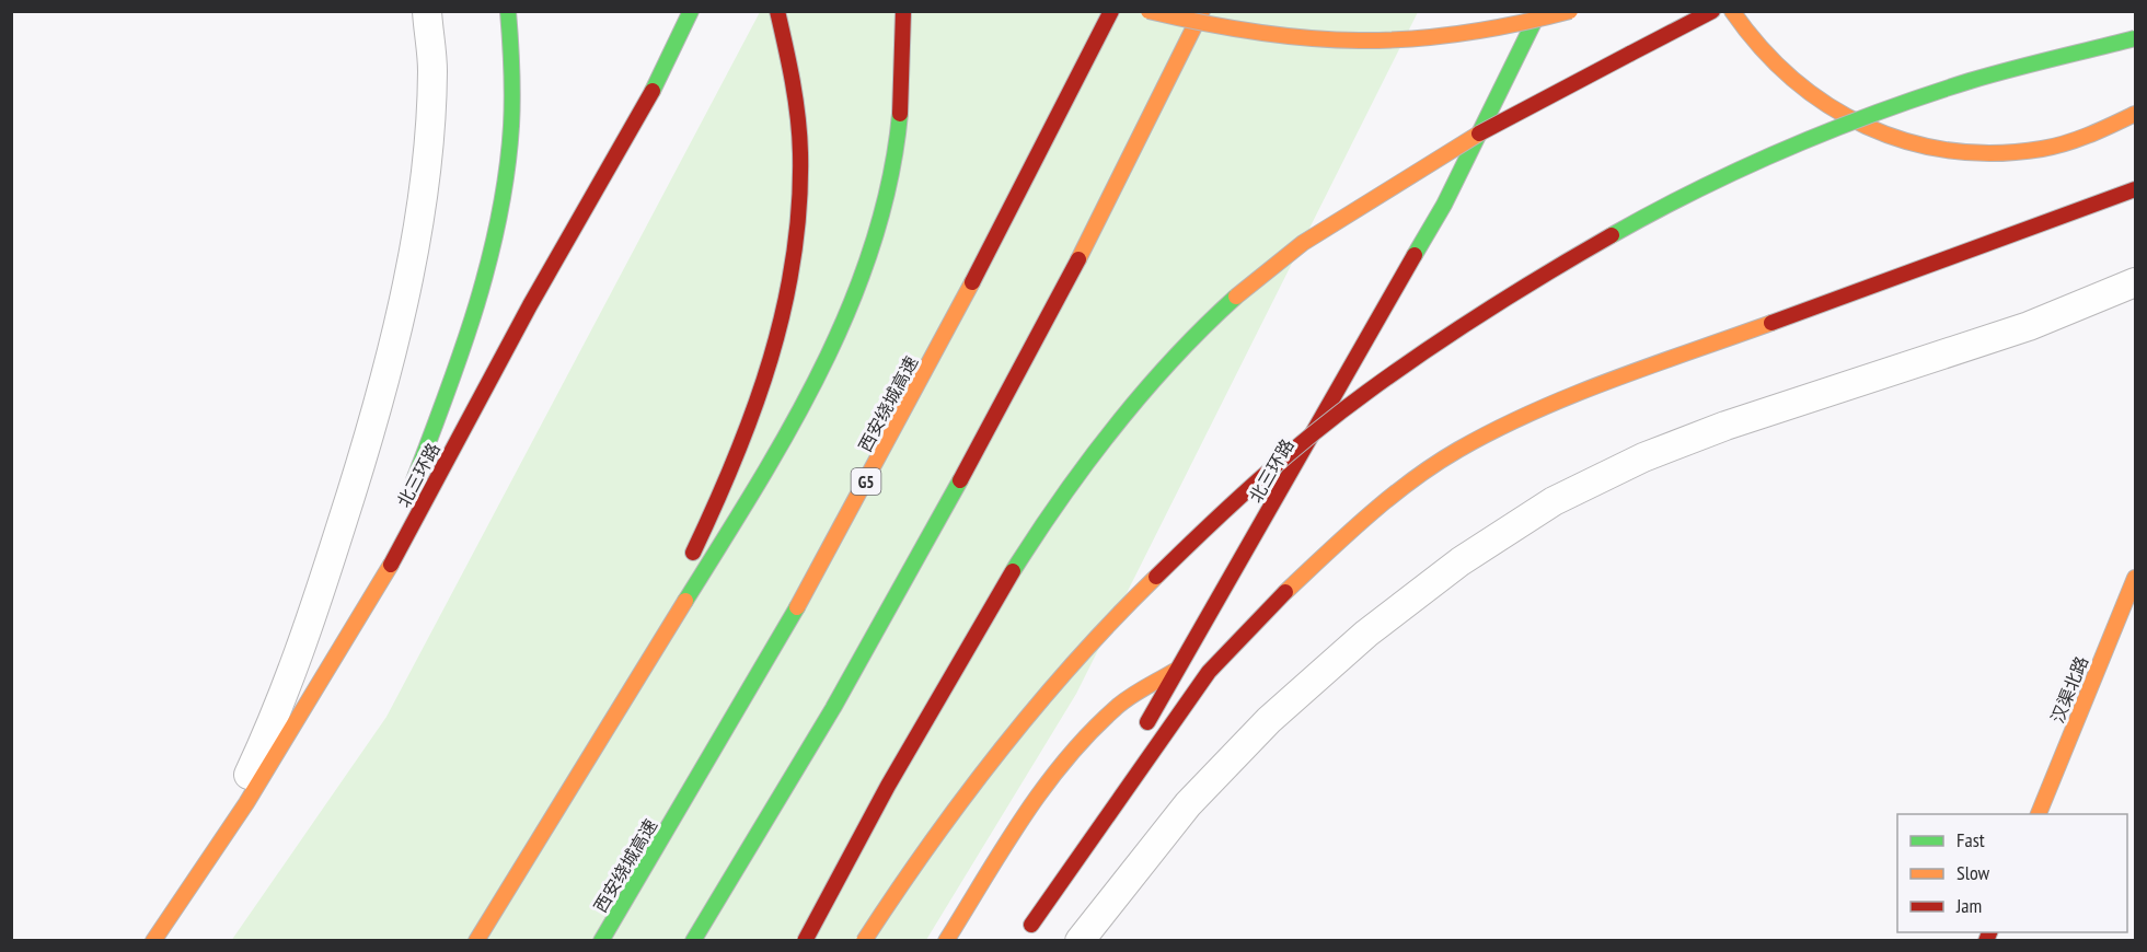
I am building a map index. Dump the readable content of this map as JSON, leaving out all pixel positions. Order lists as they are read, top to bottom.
{
  "streets": {
    "main road": [
      "西安绕城高速",
      "北三环路",
      "G5",
      "汉渠北路"
    ]
  },
  "legend": ["Fast", "Slow", "Jam"]
}
